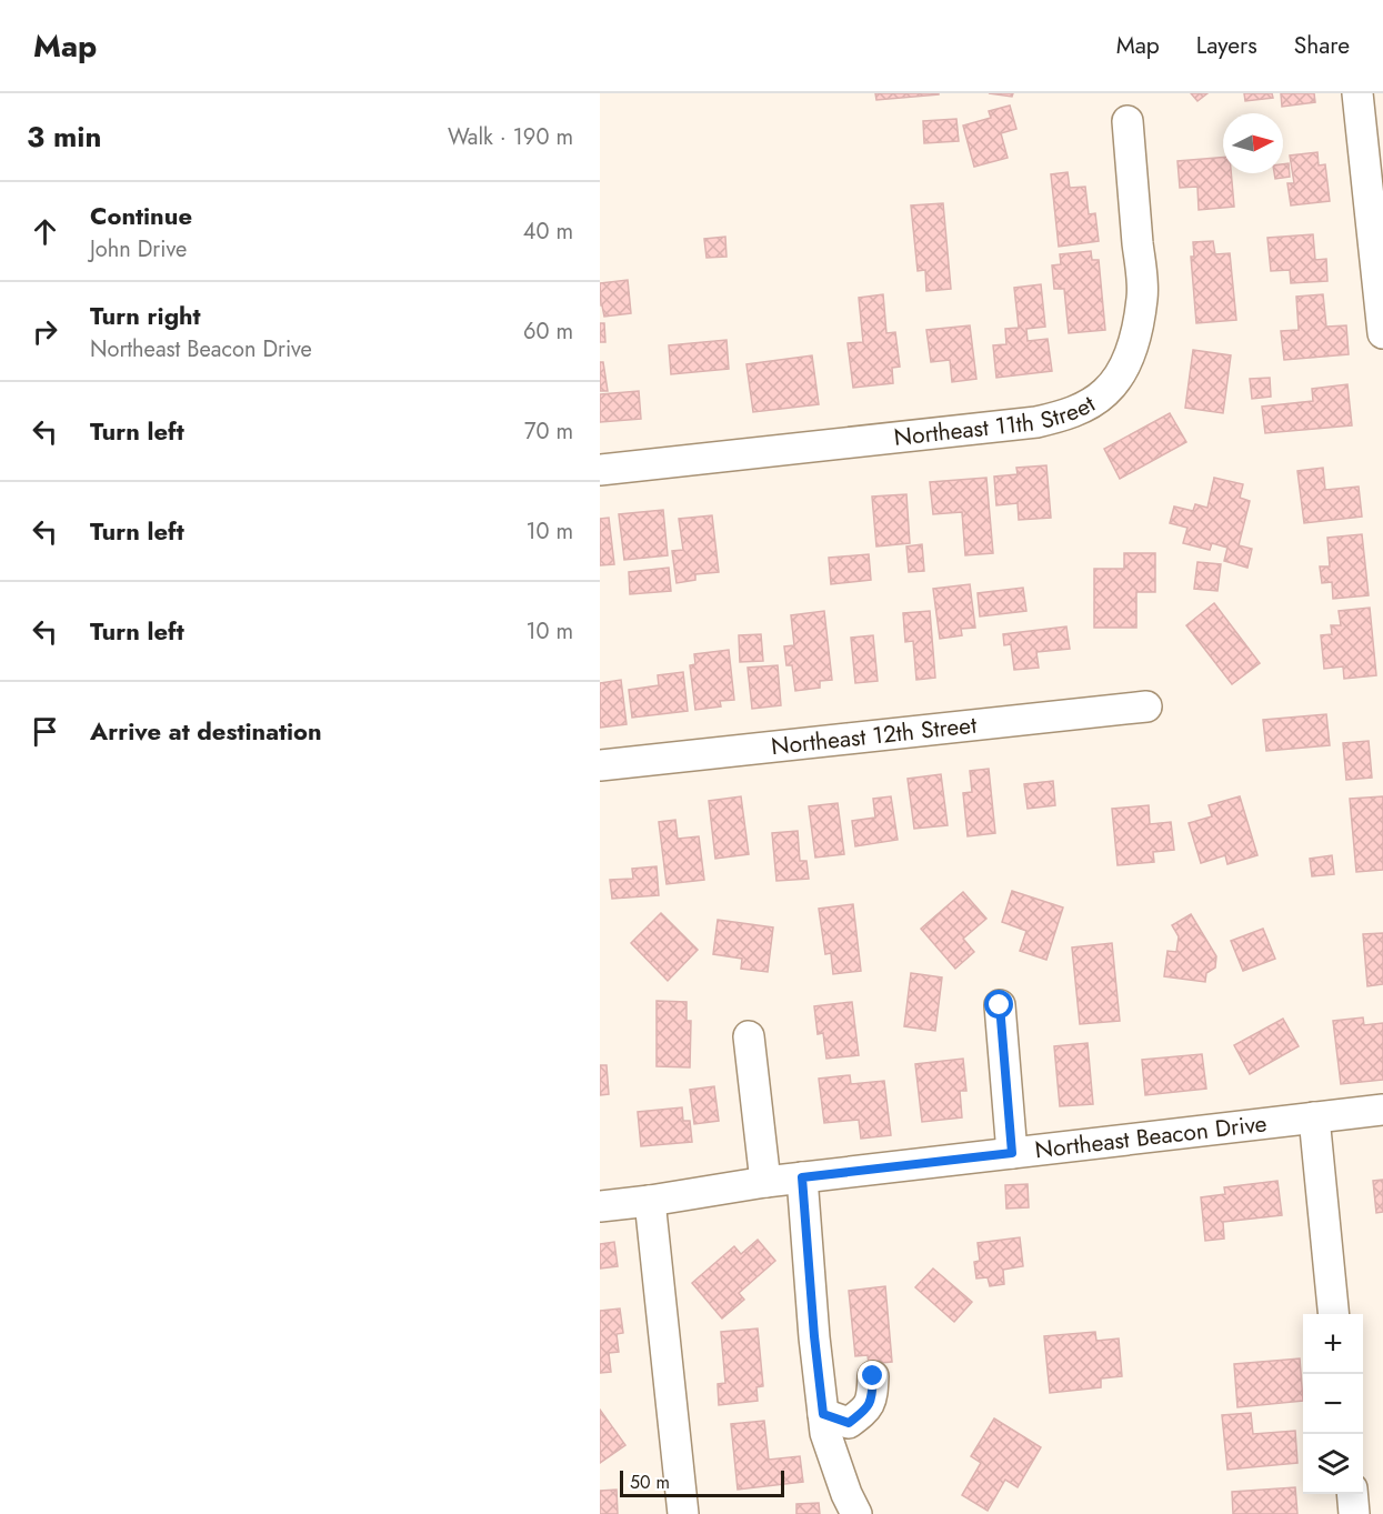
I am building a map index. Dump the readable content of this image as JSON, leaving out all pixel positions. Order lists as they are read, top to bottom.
{
  "streets": {
    "street": ["Northeast 11th Street", "Northeast 12th Street", "Northeast Beacon Drive"]
  },
  "scale_bar": "50 m",
  "north": "right",
  "page": {
    "header": "Map",
    "nav": ["Map", "Layers", "Share"],
    "heading": ["3 min", "Walk · 190 m"],
    "list": [
      ["Continue", "John Drive", "40 m"],
      ["Turn right", "Northeast Beacon Drive", "60 m"],
      ["Turn left", "70 m"],
      ["Turn left", "10 m"],
      ["Turn left", "10 m"],
      "Arrive at destination"
    ],
    "map_buttons": ["+", "−"],
    "scale": "50 m"
  }
}
